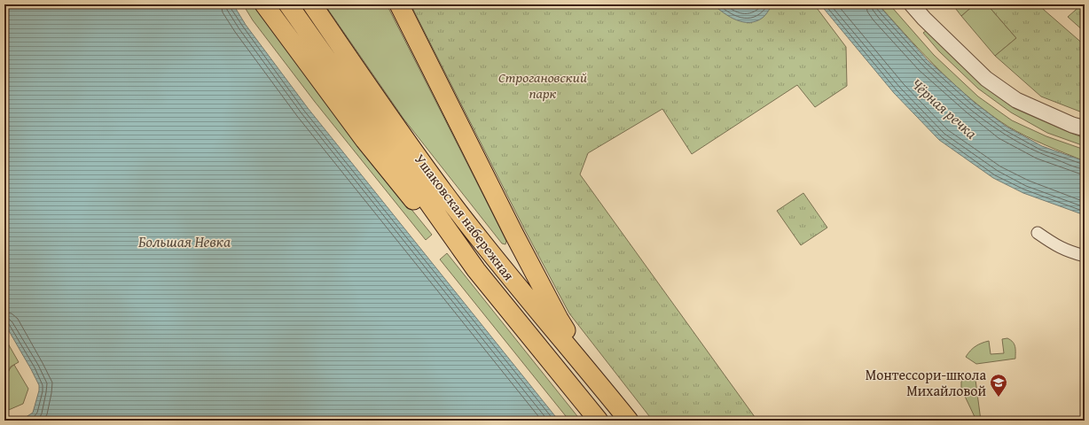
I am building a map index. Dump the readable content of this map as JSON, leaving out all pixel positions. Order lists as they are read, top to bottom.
{
  "streets": {
    "main road": ["Ушаковская набережная"]
  },
  "water": ["Чёрная речка", "Большая Невка"],
  "parks": ["Строгановский парк"],
  "places": {
    "school or university": ["Монтессори-школа Михайловой"]
  }
}
